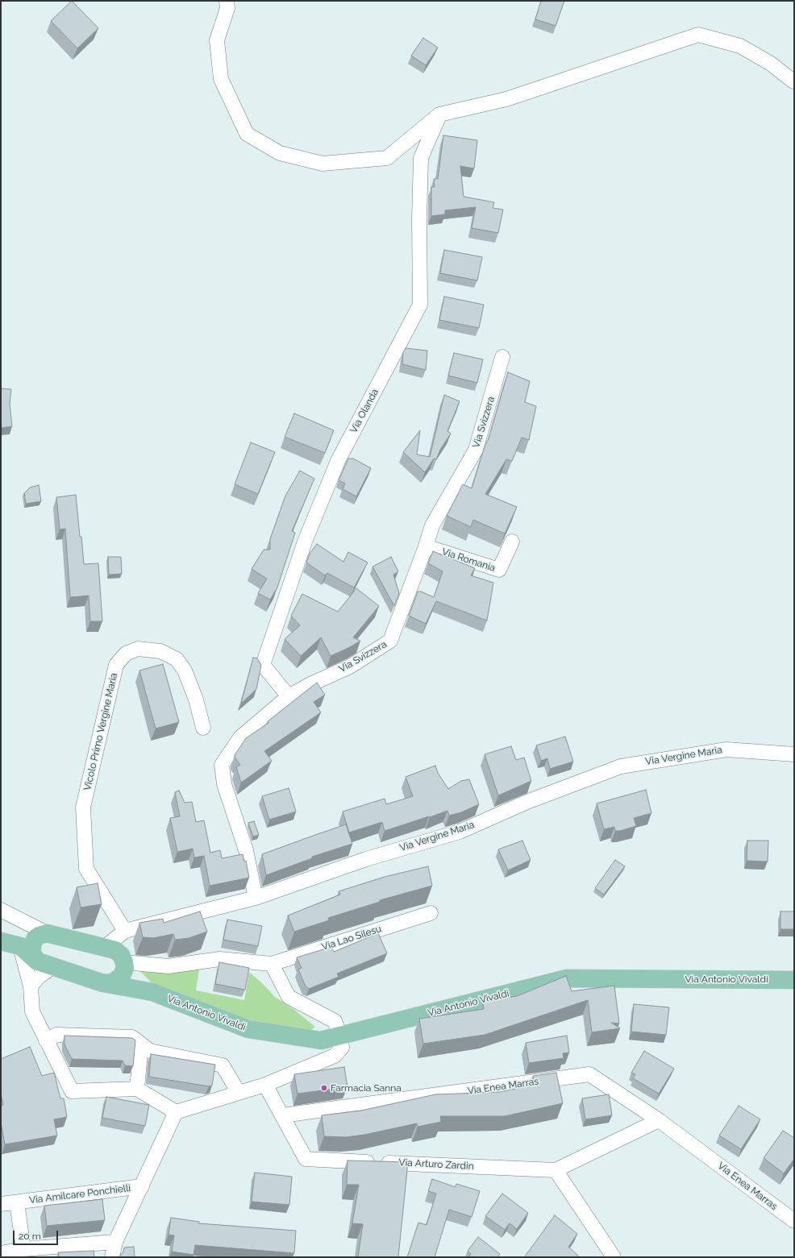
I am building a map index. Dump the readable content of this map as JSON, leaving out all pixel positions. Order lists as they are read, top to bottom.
{
  "streets": {
    "main road": ["Via Antonio Vivaldi"],
    "street": [
      "Via Olanda",
      "Via Svizzera",
      "Via Romania",
      "Vicolo Primo Vergine Maria",
      "Via Vergine Maria",
      "Via Lao Silesu",
      "Via Enea Marras",
      "Via Arturo Zardin",
      "Via Amilcare Ponchielli"
    ]
  },
  "crossings": [
    ["Via Olanda", "Via Svizzera"],
    ["Via Svizzera", "Via Romania"],
    ["Via Svizzera", "Via Vergine Maria"],
    ["Vicolo Primo Vergine Maria", "Via Vergine Maria"],
    ["Via Vergine Maria", "Via Antonio Vivaldi"],
    ["Via Lao Silesu", "Via Antonio Vivaldi"],
    ["Via Enea Marras", "Via Arturo Zardin"]
  ],
  "places": ["Farmacia Sanna"],
  "scale_bar": "20 m"
}
